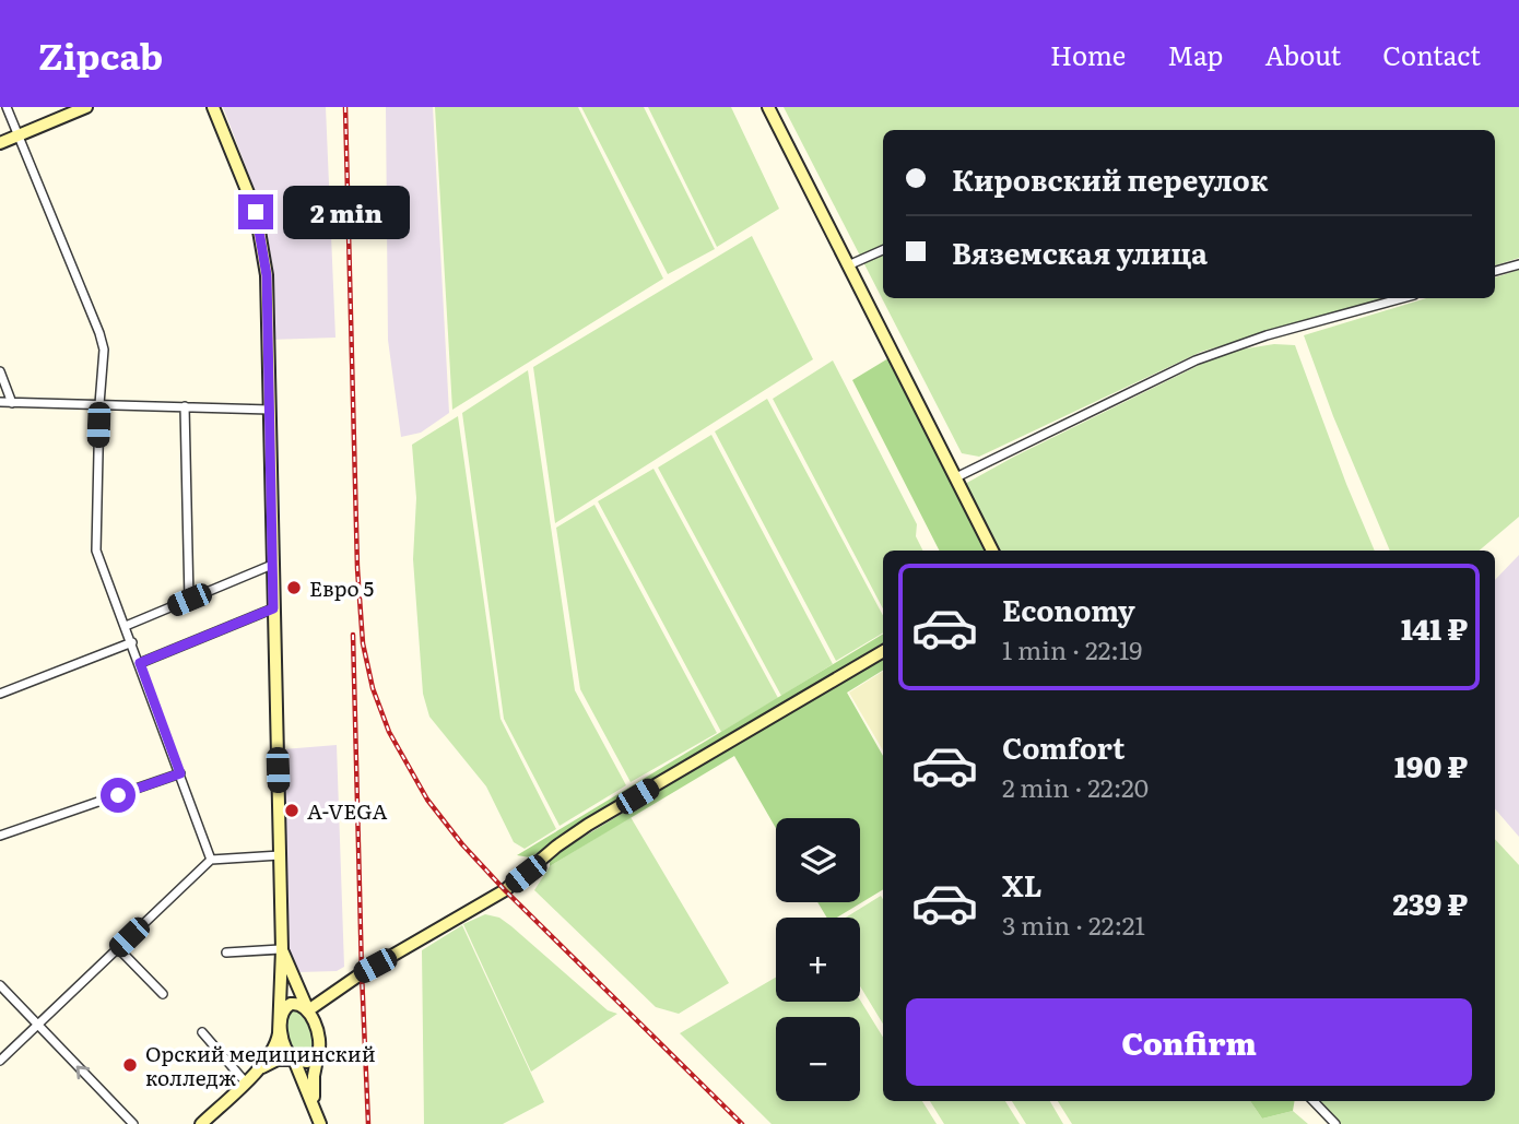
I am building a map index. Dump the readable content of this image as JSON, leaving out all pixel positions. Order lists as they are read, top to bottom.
{
  "places": ["Евро 5", "A-VEGA", "Орский медицинский колледж"],
  "page": {
    "header": "Zipcab",
    "nav": [
      "Home",
      "Map",
      "About",
      "Contact"
    ],
    "banner": ["Кировский переулок", "Вяземская улица"],
    "bubble": "2 min",
    "list": [
      {
        "name": "Economy",
        "note": "1 min · 22:19",
        "value": "141 ₽"
      },
      {
        "name": "Comfort",
        "note": "2 min · 22:20",
        "value": "190 ₽"
      },
      {
        "name": "XL",
        "note": "3 min · 22:21",
        "value": "239 ₽"
      }
    ],
    "map_buttons": ["+", "−"],
    "buttons": "Confirm"
  }
}
